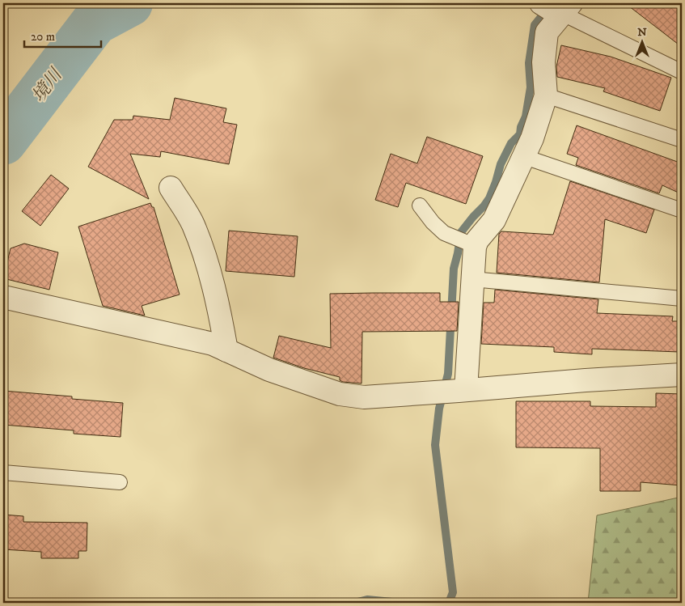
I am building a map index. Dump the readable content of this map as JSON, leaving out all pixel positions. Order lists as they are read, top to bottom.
{
  "water": ["境川"],
  "scale_bar": "20 m",
  "north": "top"
}
